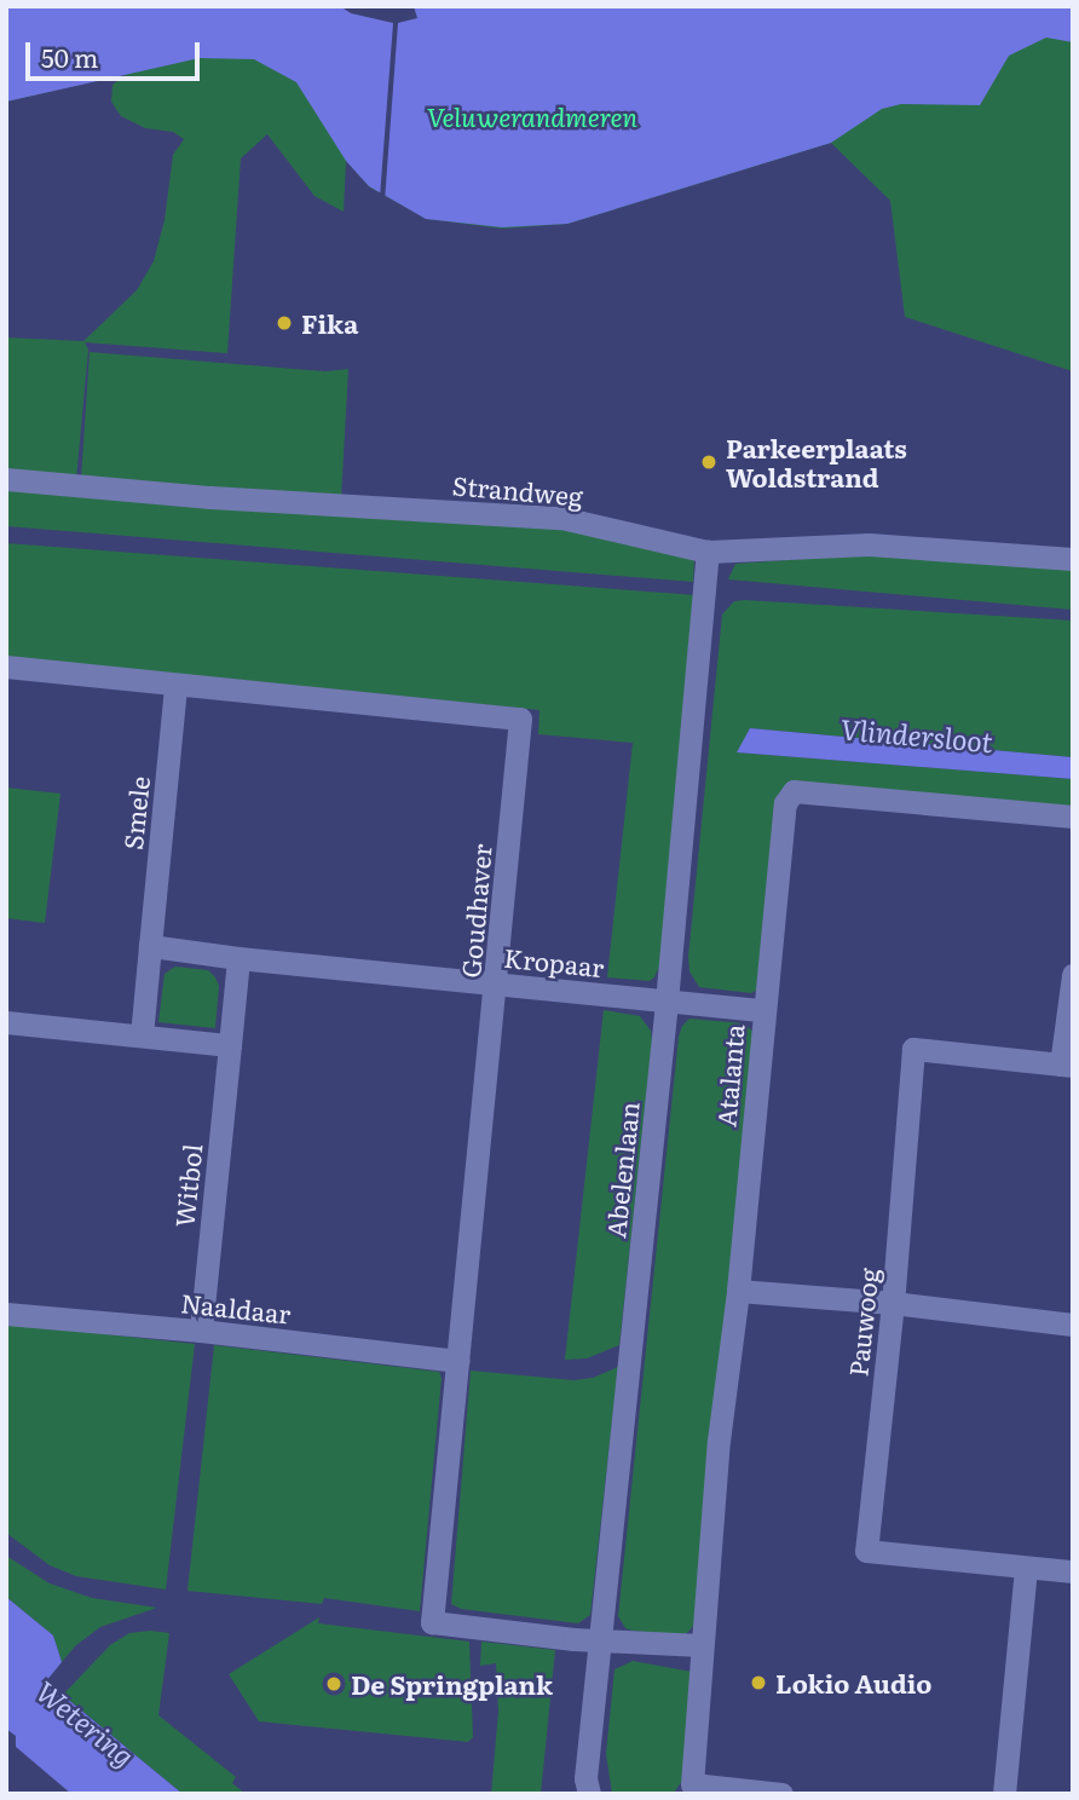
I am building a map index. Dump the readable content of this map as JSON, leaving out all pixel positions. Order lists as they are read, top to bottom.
{
  "streets": {
    "street": [
      "Strandweg",
      "Smele",
      "Goudhaver",
      "Kropaar",
      "Atalanta",
      "Abelenlaan",
      "Witbol",
      "Naaldaar",
      "Pauwoog"
    ]
  },
  "crossings": [
    ["Strandweg", "Abelenlaan"],
    ["Smele", "Goudhaver"],
    ["Smele", "Kropaar"],
    ["Goudhaver", "Kropaar"],
    ["Goudhaver", "Abelenlaan"],
    ["Goudhaver", "Naaldaar"],
    ["Kropaar", "Atalanta"],
    ["Kropaar", "Abelenlaan"],
    ["Kropaar", "Witbol"],
    ["Witbol", "Naaldaar"]
  ],
  "water": ["Vlindersloot", "Wetering"],
  "parks": ["Veluwerandmeren"],
  "places": [
    "Fika",
    "Parkeerplaats Woldstrand",
    "Lokio Audio",
    "De Springplank"
  ],
  "scale_bar": "50 m"
}
